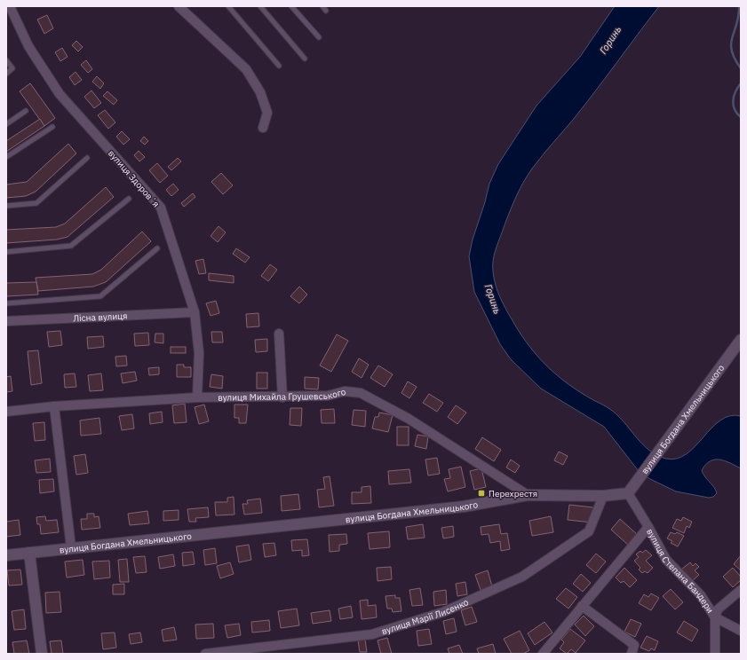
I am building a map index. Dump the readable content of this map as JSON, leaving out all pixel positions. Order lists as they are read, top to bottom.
{
  "streets": {
    "street": [
      "вулиця Здоровʼя",
      "Лісна вулиця",
      "вулиця Михайла Грушевського",
      "вулиця Богдана Хмельницького",
      "вулиця Степана Бандери",
      "вулиця Марії Лисенко"
    ]
  },
  "crossings": [
    ["вулиця Здоровʼя", "Лісна вулиця"],
    ["вулиця Здоровʼя", "вулиця Михайла Грушевського"],
    ["вулиця Михайла Грушевського", "вулиця Богдана Хмельницького"],
    ["вулиця Богдана Хмельницького", "вулиця Степана Бандери"],
    ["вулиця Богдана Хмельницького", "вулиця Марії Лисенко"]
  ],
  "water": ["Горинь"],
  "places": {
    "transit": ["Перехрестя"]
  }
}
